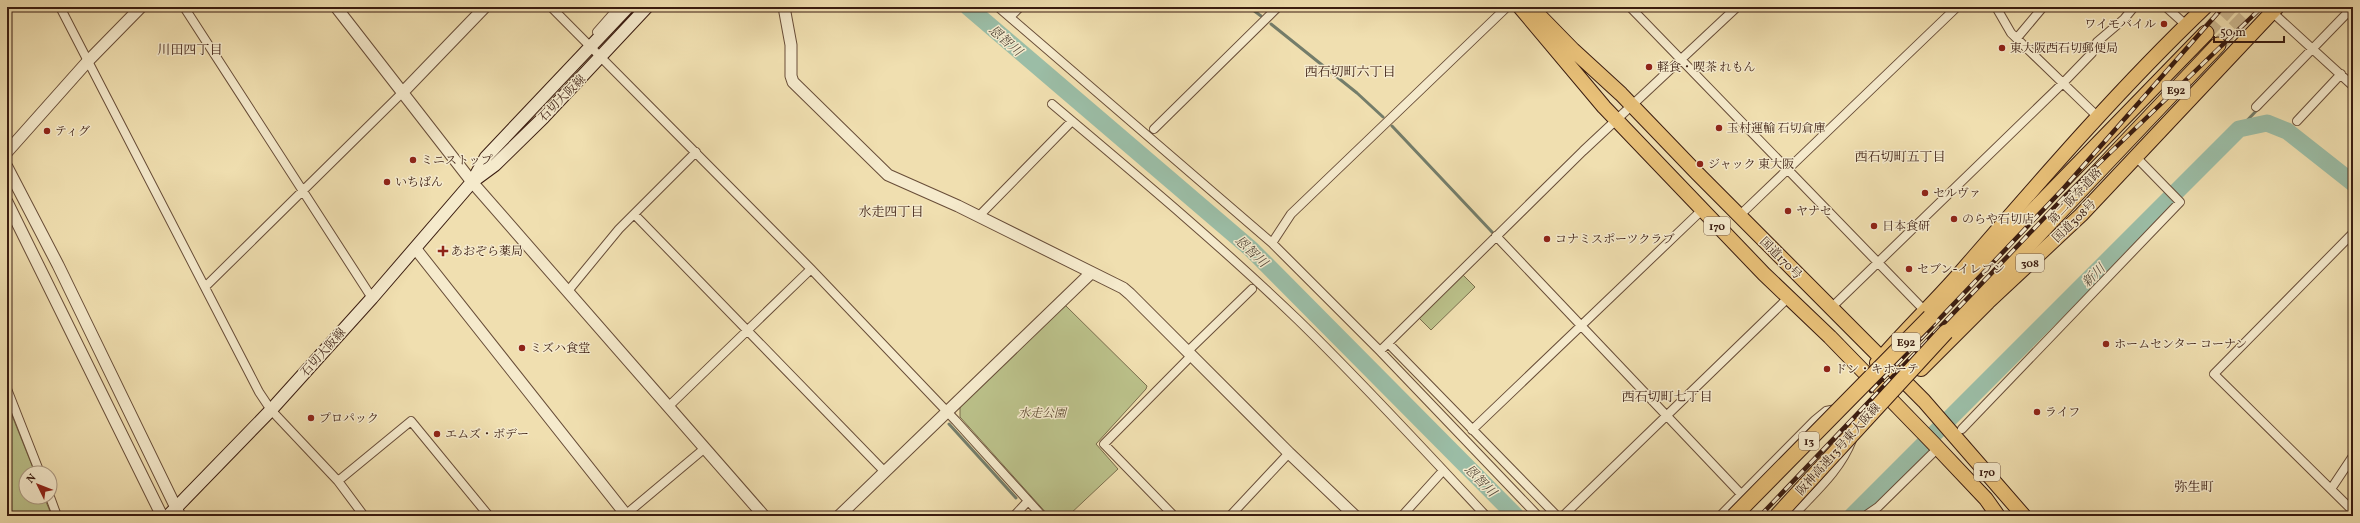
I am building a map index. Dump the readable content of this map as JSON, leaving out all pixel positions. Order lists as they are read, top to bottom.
{
  "streets": {
    "highway": [
      "E92",
      "第二阪奈道路",
      "国道308号",
      "170",
      "国道170号",
      "308",
      "13",
      "阪神高速13号東大阪線"
    ],
    "main road": ["石切大阪線"]
  },
  "crossings": [
    ["第二阪奈道路", "国道308号"],
    ["第二阪奈道路", "国道170号"],
    ["第二阪奈道路", "阪神高速13号東大阪線"],
    ["国道308号", "国道170号"],
    ["国道308号", "阪神高速13号東大阪線"],
    ["国道170号", "阪神高速13号東大阪線"]
  ],
  "districts": [
    "川田四丁目",
    "西石切町六丁目",
    "西石切町五丁目",
    "水走四丁目",
    "西石切町七丁目",
    "弥生町"
  ],
  "water": ["恩智川", "新川"],
  "parks": ["水走公園"],
  "places": {
    "other": [
      "ワイモバイル",
      "東大阪西石切郵便局",
      "軽食・喫茶 れもん",
      "玉村運輸 石切倉庫",
      "ティグ",
      "ミニストップ",
      "ジャック 東大阪",
      "いちばん",
      "セルヴァ",
      "ヤナセ",
      "のらや石切店",
      "日本食研",
      "コナミスポーツクラブ",
      "セブン-イレブン",
      "ホームセンター コーナン",
      "ミズハ食堂",
      "ドン・キホーテ",
      "ライフ",
      "プロパック",
      "エムズ・ボデー"
    ],
    "health": ["あおぞら薬局"]
  },
  "scale_bar": "50 m",
  "north": "top left"
}
